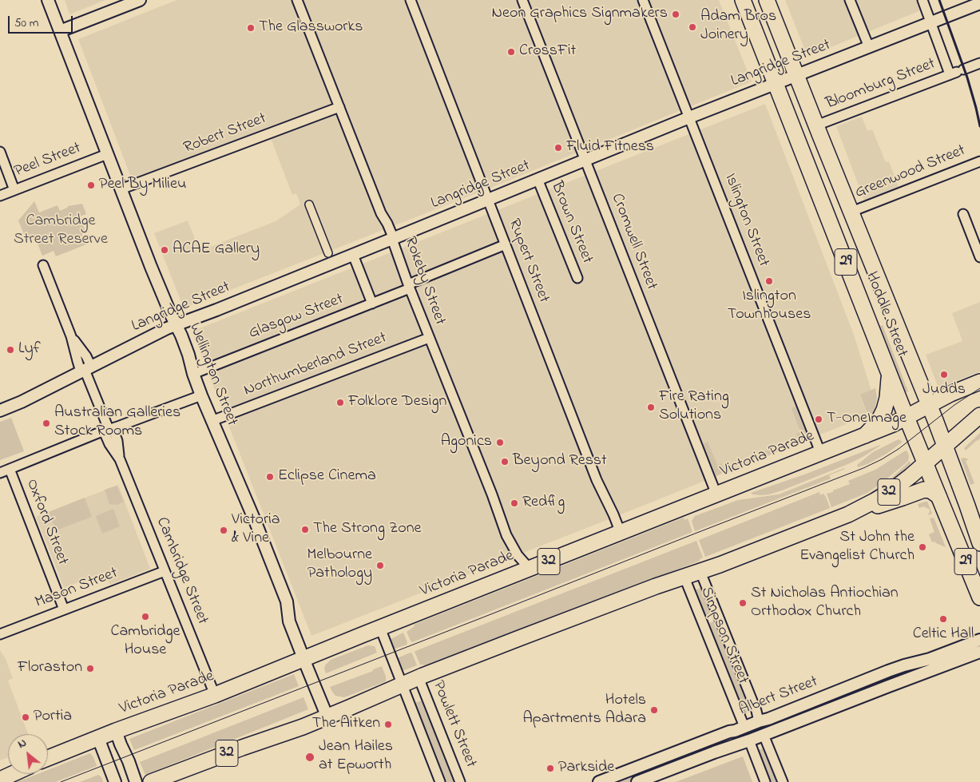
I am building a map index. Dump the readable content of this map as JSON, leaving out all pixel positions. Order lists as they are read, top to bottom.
{
  "streets": {
    "main road": [
      "29",
      "Hoddle Street",
      "Victoria Parade",
      "32"
    ],
    "street": [
      "Langridge Street",
      "Bloomburg Street",
      "Robert Street",
      "Peel Street",
      "Greenwood Street",
      "Islington Street",
      "Brown Street",
      "Cromwell Street",
      "Rupert Street",
      "Rokeby Street",
      "Glasgow Street",
      "Northumberland Street",
      "Wellington Street",
      "Oxford Street",
      "Cambridge Street",
      "Mason Street",
      "Simpson Street",
      "Albert Street",
      "Powlett Street"
    ]
  },
  "crossings": [
    ["Langridge Street", "Islington Street"],
    ["Langridge Street", "Brown Street"],
    ["Langridge Street", "Cromwell Street"],
    ["Langridge Street", "Rupert Street"],
    ["Langridge Street", "Rokeby Street"],
    ["Langridge Street", "Hoddle Street"],
    ["Langridge Street", "Wellington Street"],
    ["Langridge Street", "Cambridge Street"],
    ["Bloomburg Street", "Hoddle Street"],
    ["Robert Street", "Rokeby Street"],
    ["Robert Street", "Wellington Street"],
    ["Peel Street", "Wellington Street"],
    ["Greenwood Street", "Hoddle Street"],
    ["Islington Street", "Victoria Parade"],
    ["Cromwell Street", "Victoria Parade"],
    ["Rupert Street", "Glasgow Street"],
    ["Rupert Street", "Victoria Parade"],
    ["Rokeby Street", "Glasgow Street"],
    ["Rokeby Street", "Northumberland Street"],
    ["Rokeby Street", "Victoria Parade"],
    ["Hoddle Street", "Victoria Parade"],
    ["Hoddle Street", "32"],
    ["Glasgow Street", "Wellington Street"],
    ["Northumberland Street", "Wellington Street"],
    ["Wellington Street", "Victoria Parade"],
    ["Wellington Street", "32"],
    ["Victoria Parade", "32"],
    ["Victoria Parade", "Cambridge Street"],
    ["Victoria Parade", "Powlett Street"],
    ["32", "Simpson Street"],
    ["32", "Powlett Street"],
    ["Oxford Street", "Mason Street"],
    ["Cambridge Street", "Mason Street"],
    ["Simpson Street", "Albert Street"]
  ],
  "parks": ["Cambridge Street Reserve"],
  "places": [
    "Neon Graphics Signmakers",
    "Adam Bros Joinery",
    "The Glassworks",
    "CrossFit",
    "Fluid Fitness",
    "Peel By Milieu",
    "ACAE Gallery",
    "Islington Townhouses",
    "Lyf",
    "Judds",
    "Folklore Design",
    "Fire Rating Solutions",
    "T-OneImage",
    "Australian Galleries Stock Rooms",
    "Agonics",
    "Beyond Resst",
    "Eclipse Cinema",
    "Redfig",
    "The Strong Zone",
    "Victoria & Vine",
    "St John the Evangelist Church",
    "Melbourne Pathology",
    "St Nicholas Antiochian Orthodox Church",
    "Cambridge House",
    "Celtic Hall",
    "Floraston",
    "Hotels Apartments Adara",
    "Portia",
    "The Aitken",
    "Jean Hailes at Epworth",
    "Parkside"
  ],
  "scale_bar": "50 m",
  "north": "top left"
}
